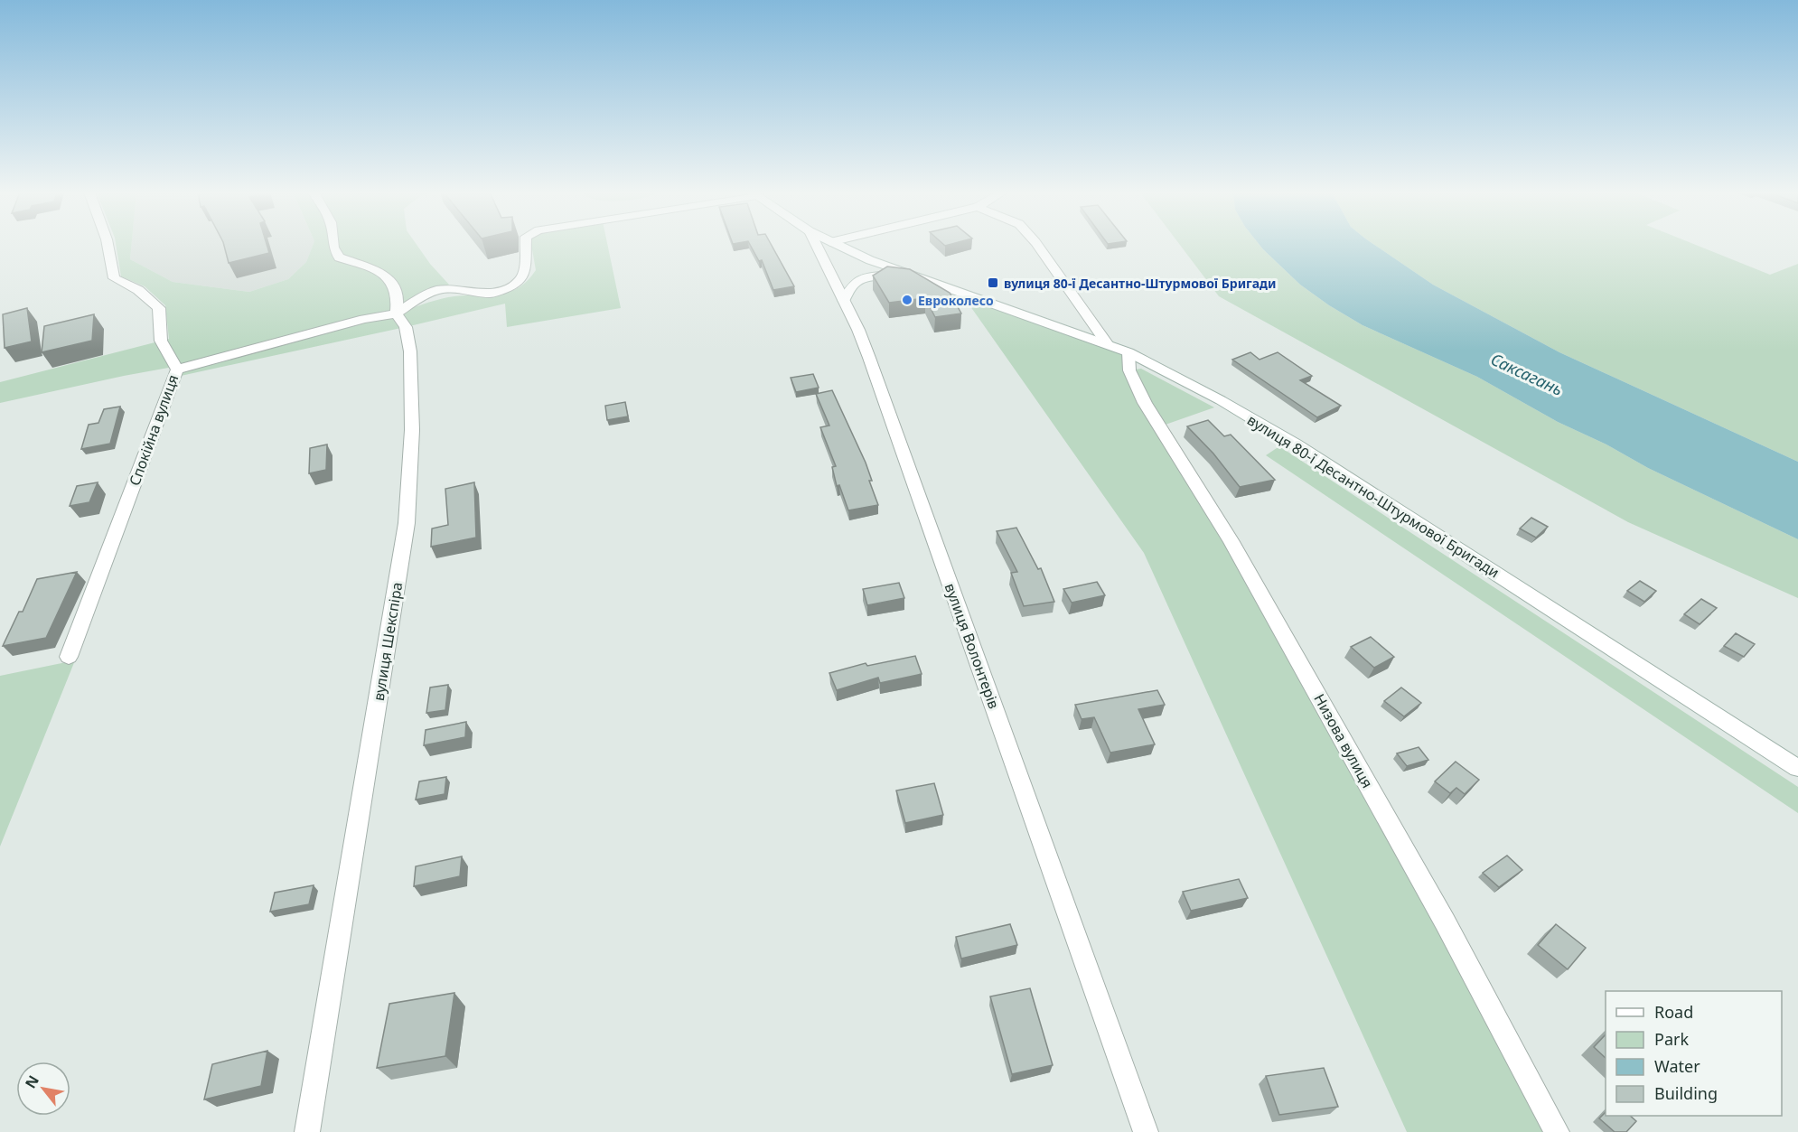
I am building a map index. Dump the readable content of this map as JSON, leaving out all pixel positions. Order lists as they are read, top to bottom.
{
  "streets": {
    "street": [
      "Спокійна вулиця",
      "вулиця 80-ї Десантно-Штурмової Бригади",
      "вулиця Шекспіра",
      "вулиця Волонтерів",
      "Низова вулиця"
    ]
  },
  "crossings": [
    ["вулиця 80-ї Десантно-Штурмової Бригади", "Низова вулиця"]
  ],
  "water": ["Саксагань"],
  "places": {
    "transit": ["вулиця 80-ї Десантно-Штурмової Бригади"],
    "other": ["Евроколесо"]
  },
  "legend": [
    "Road",
    "Park",
    "Water",
    "Building"
  ],
  "north": "top left"
}
